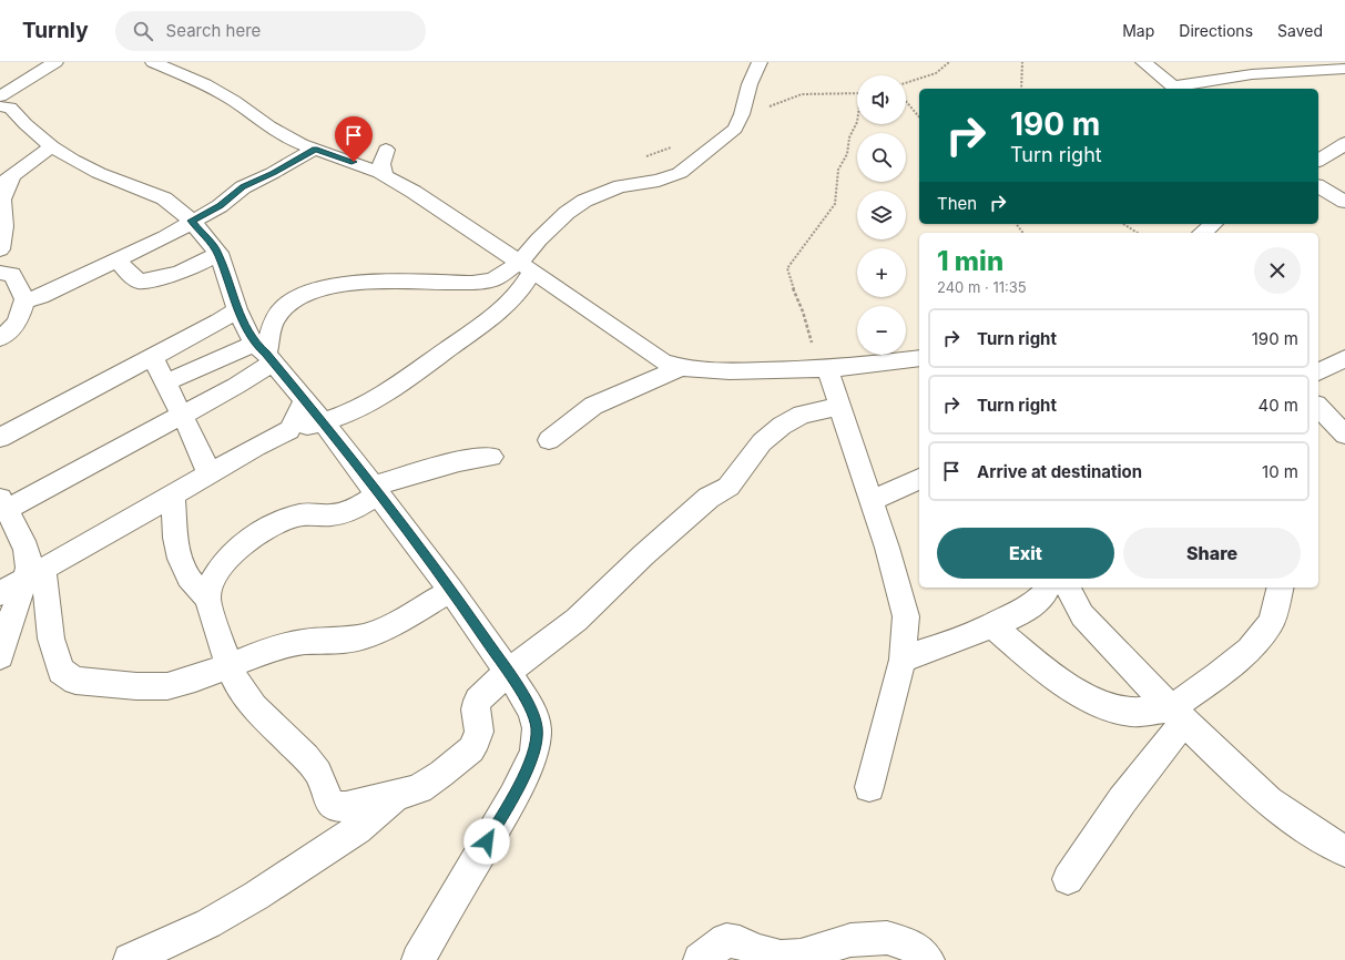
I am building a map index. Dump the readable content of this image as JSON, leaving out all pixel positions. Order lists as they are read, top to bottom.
{
  "page": {
    "header": "Turnly",
    "search": "Search here",
    "nav": ["Map", "Directions", "Saved"],
    "map_buttons": ["+", "−"],
    "turn": ["190 m", "Turn right"],
    "then": "Then",
    "heading": ["1 min", "240 m · 11:35"],
    "list": [
      {
        "name": "Turn right",
        "value": "190 m"
      },
      {
        "name": "Turn right",
        "value": "40 m"
      },
      {
        "name": "Arrive at destination",
        "value": "10 m"
      }
    ],
    "buttons": ["Exit", "Share"]
  }
}
